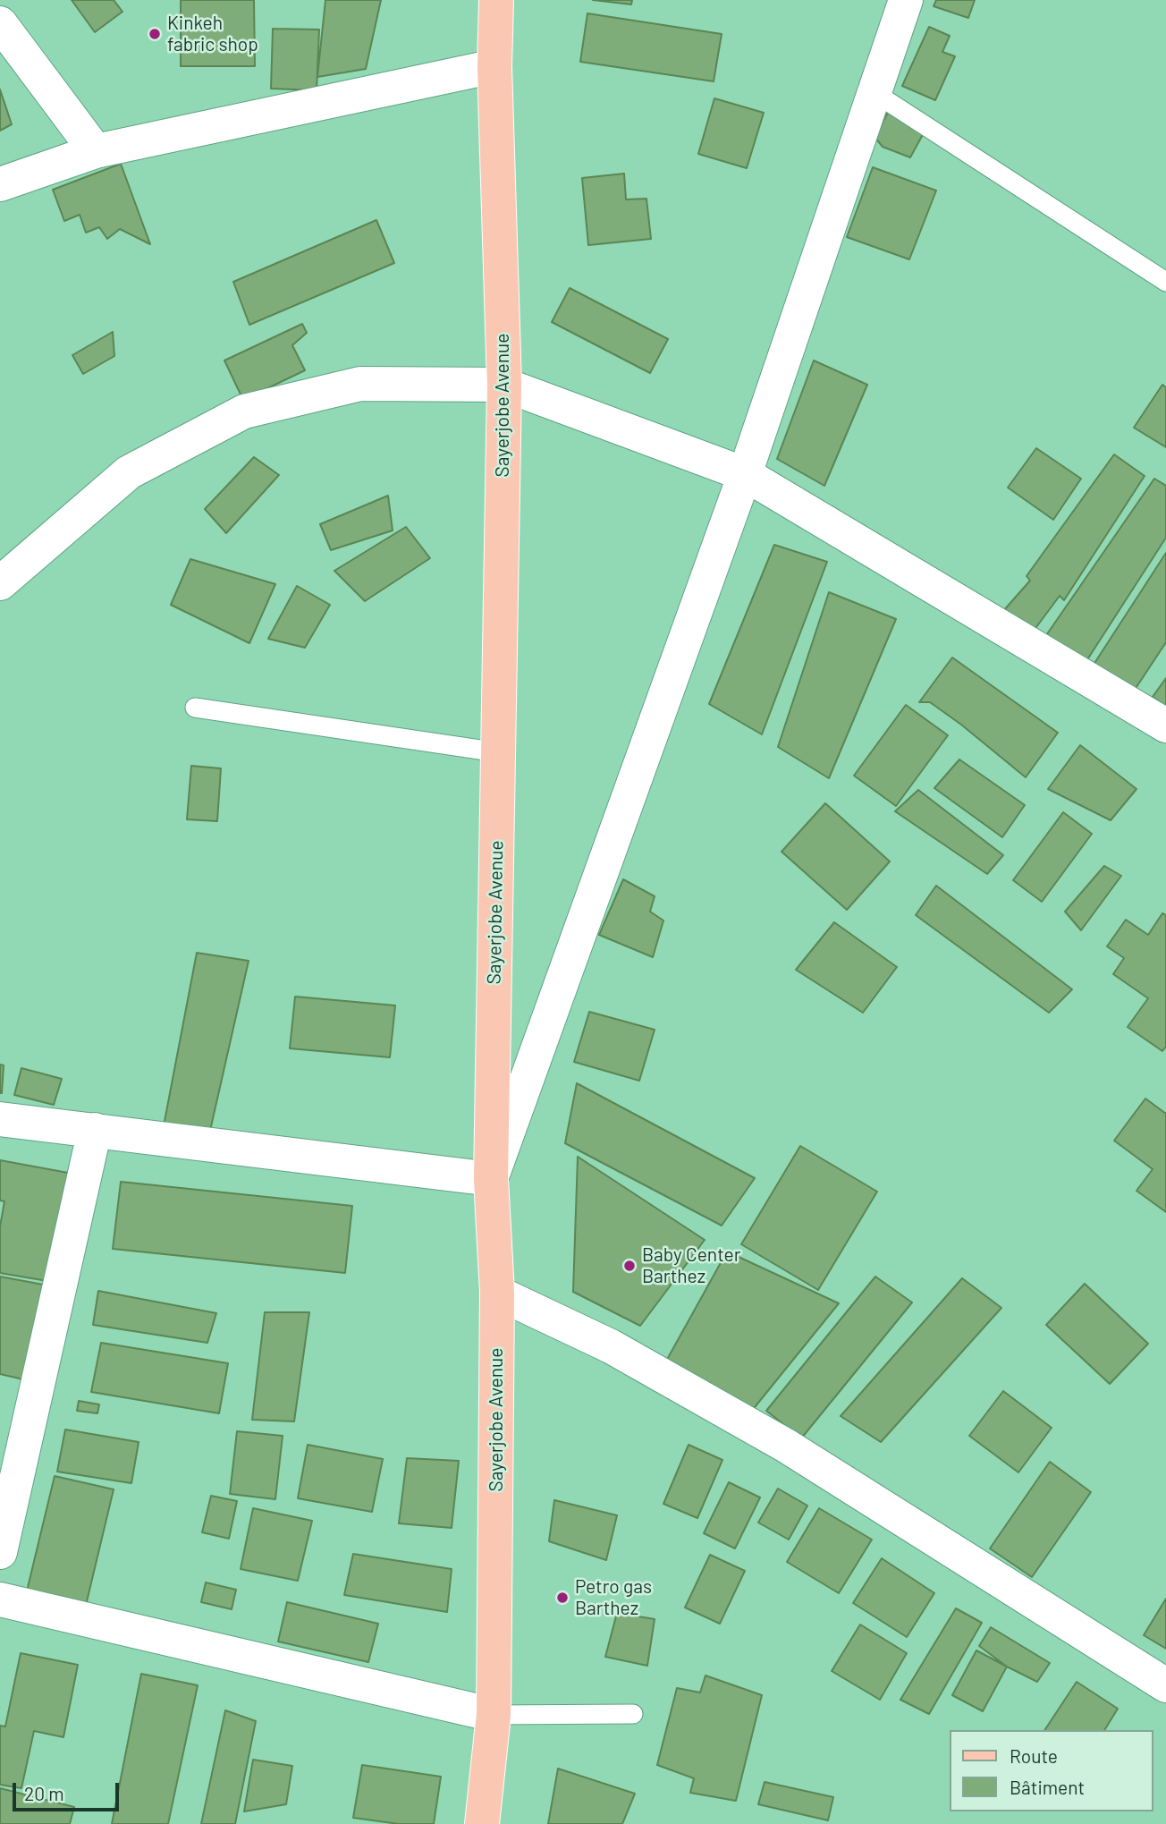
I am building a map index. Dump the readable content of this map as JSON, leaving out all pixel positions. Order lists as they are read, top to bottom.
{
  "streets": {
    "main road": ["Sayerjobe Avenue"]
  },
  "places": ["Kinkeh fabric shop", "Baby Center Barthez", "Petro gas Barthez"],
  "legend": ["Route", "Bâtiment"],
  "scale_bar": "20 m"
}
